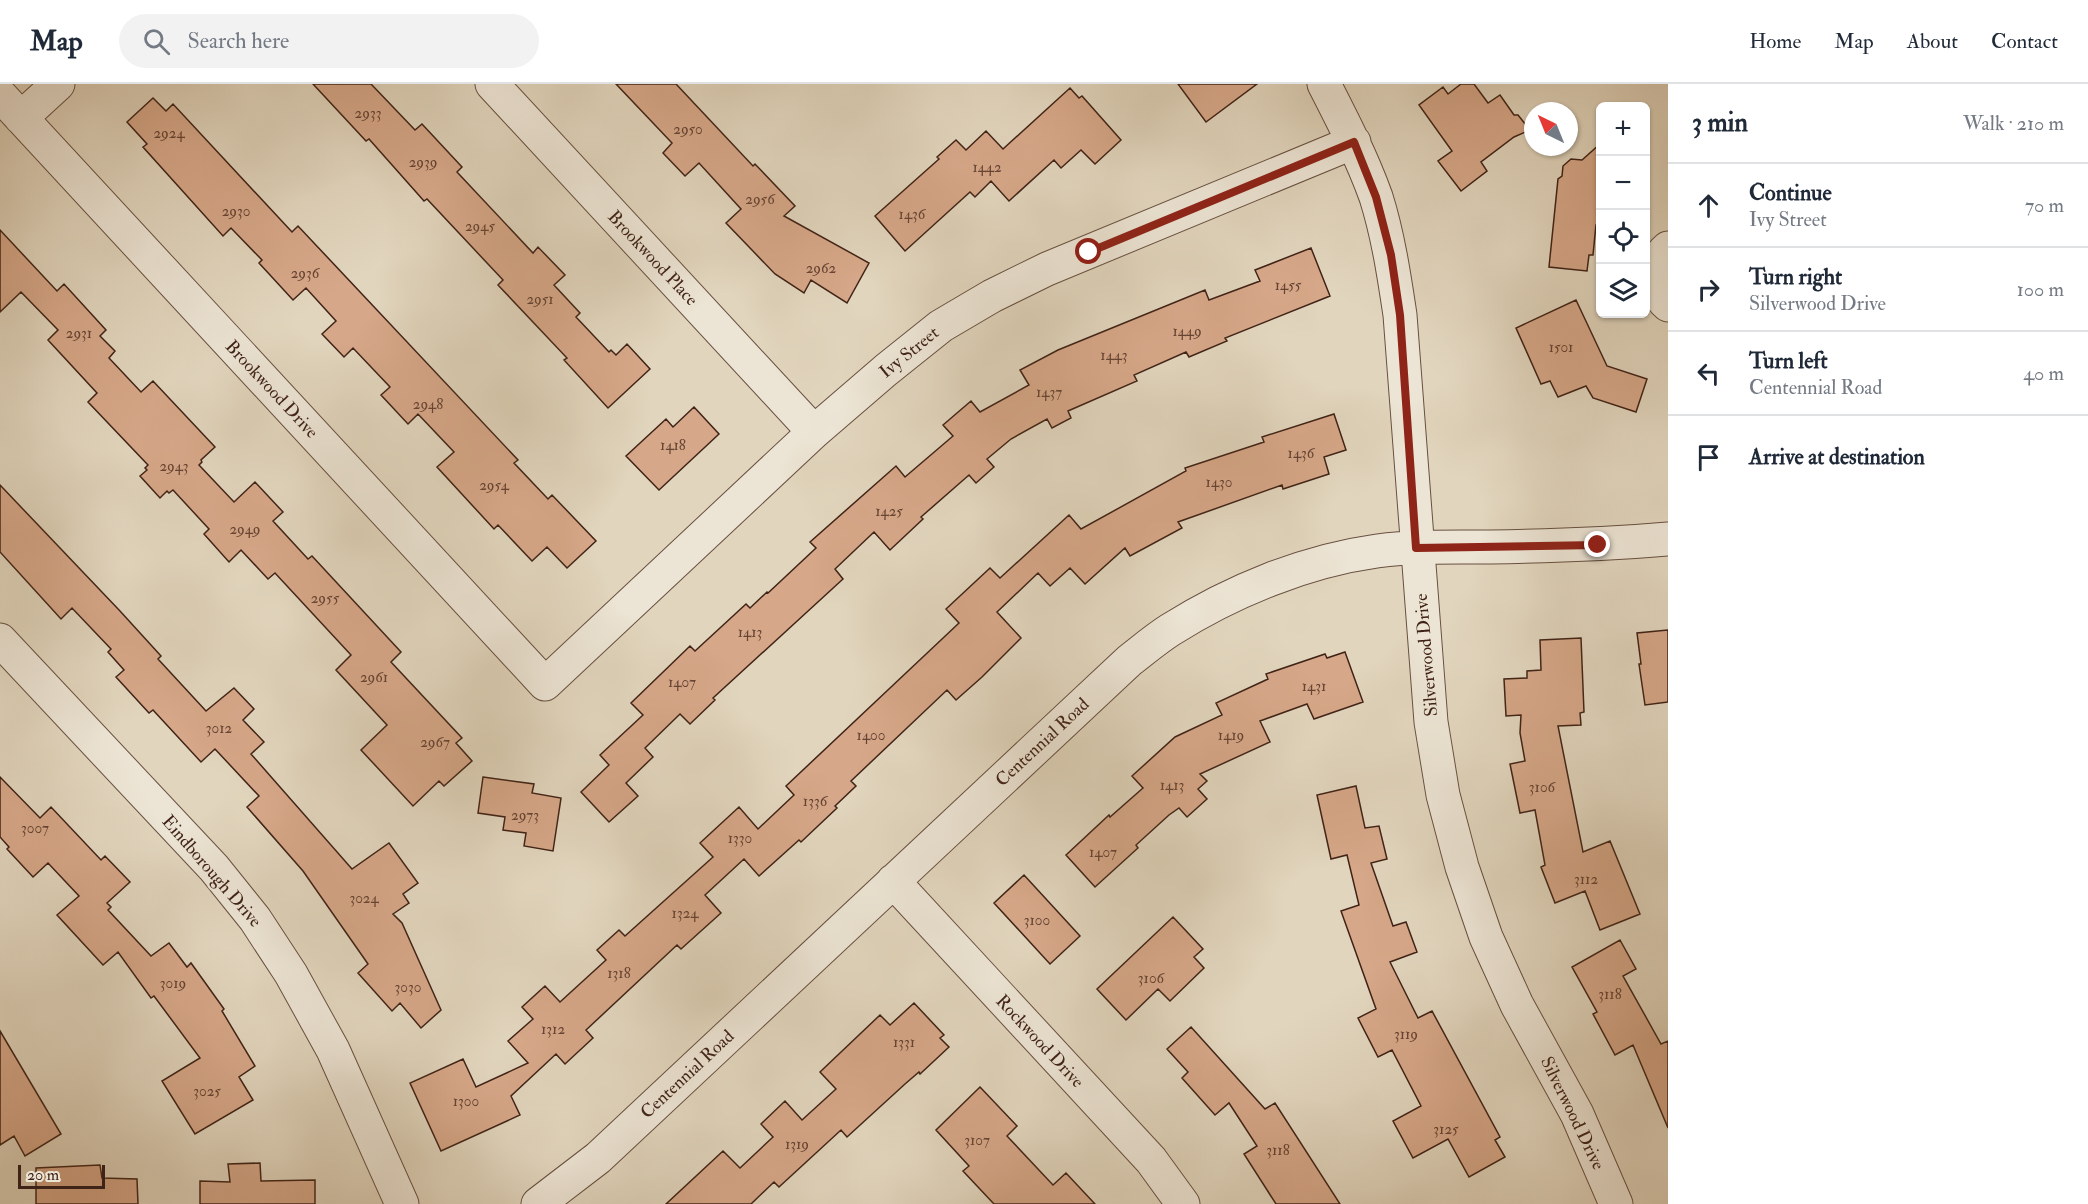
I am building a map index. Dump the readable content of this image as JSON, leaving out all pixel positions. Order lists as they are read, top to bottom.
{
  "streets": {
    "street": [
      "Brookwood Place",
      "Ivy Street",
      "Brookwood Drive",
      "Silverwood Drive",
      "Centennial Road",
      "Eindborough Drive",
      "Rockwood Drive"
    ]
  },
  "crossings": [
    ["Brookwood Place", "Ivy Street"],
    ["Ivy Street", "Brookwood Drive"],
    ["Ivy Street", "Silverwood Drive"],
    ["Silverwood Drive", "Centennial Road"],
    ["Centennial Road", "Rockwood Drive"]
  ],
  "house_numbers": [
    "2933",
    "2950",
    "2924",
    "2939",
    "1442",
    "2956",
    "2930",
    "1436",
    "2945",
    "2962",
    "2936",
    "1455",
    "2951",
    "1449",
    "2931",
    "1501",
    "1443",
    "1437",
    "2948",
    "1418",
    "1436",
    "2943",
    "1430",
    "2954",
    "1425",
    "2949",
    "2955",
    "1413",
    "2961",
    "1407",
    "1431",
    "3012",
    "1400",
    "1419",
    "2967",
    "1413",
    "3106",
    "1336",
    "2973",
    "3007",
    "1330",
    "1407",
    "3112",
    "3024",
    "1324",
    "3100",
    "1318",
    "3106",
    "3019",
    "3030",
    "3118",
    "1312",
    "3119",
    "1331",
    "3025",
    "1300",
    "3125",
    "3107",
    "1319",
    "3118"
  ],
  "scale_bar": "20 m",
  "north": "top left",
  "page": {
    "header": "Map",
    "search": "Search here",
    "nav": [
      "Home",
      "Map",
      "About",
      "Contact"
    ],
    "heading": ["3 min", "Walk · 210 m"],
    "map_buttons": ["+", "−"],
    "list": [
      ["Continue", "Ivy Street", "70 m"],
      ["Turn right", "Silverwood Drive", "100 m"],
      ["Turn left", "Centennial Road", "40 m"],
      "Arrive at destination"
    ],
    "scale": "20 m"
  }
}
